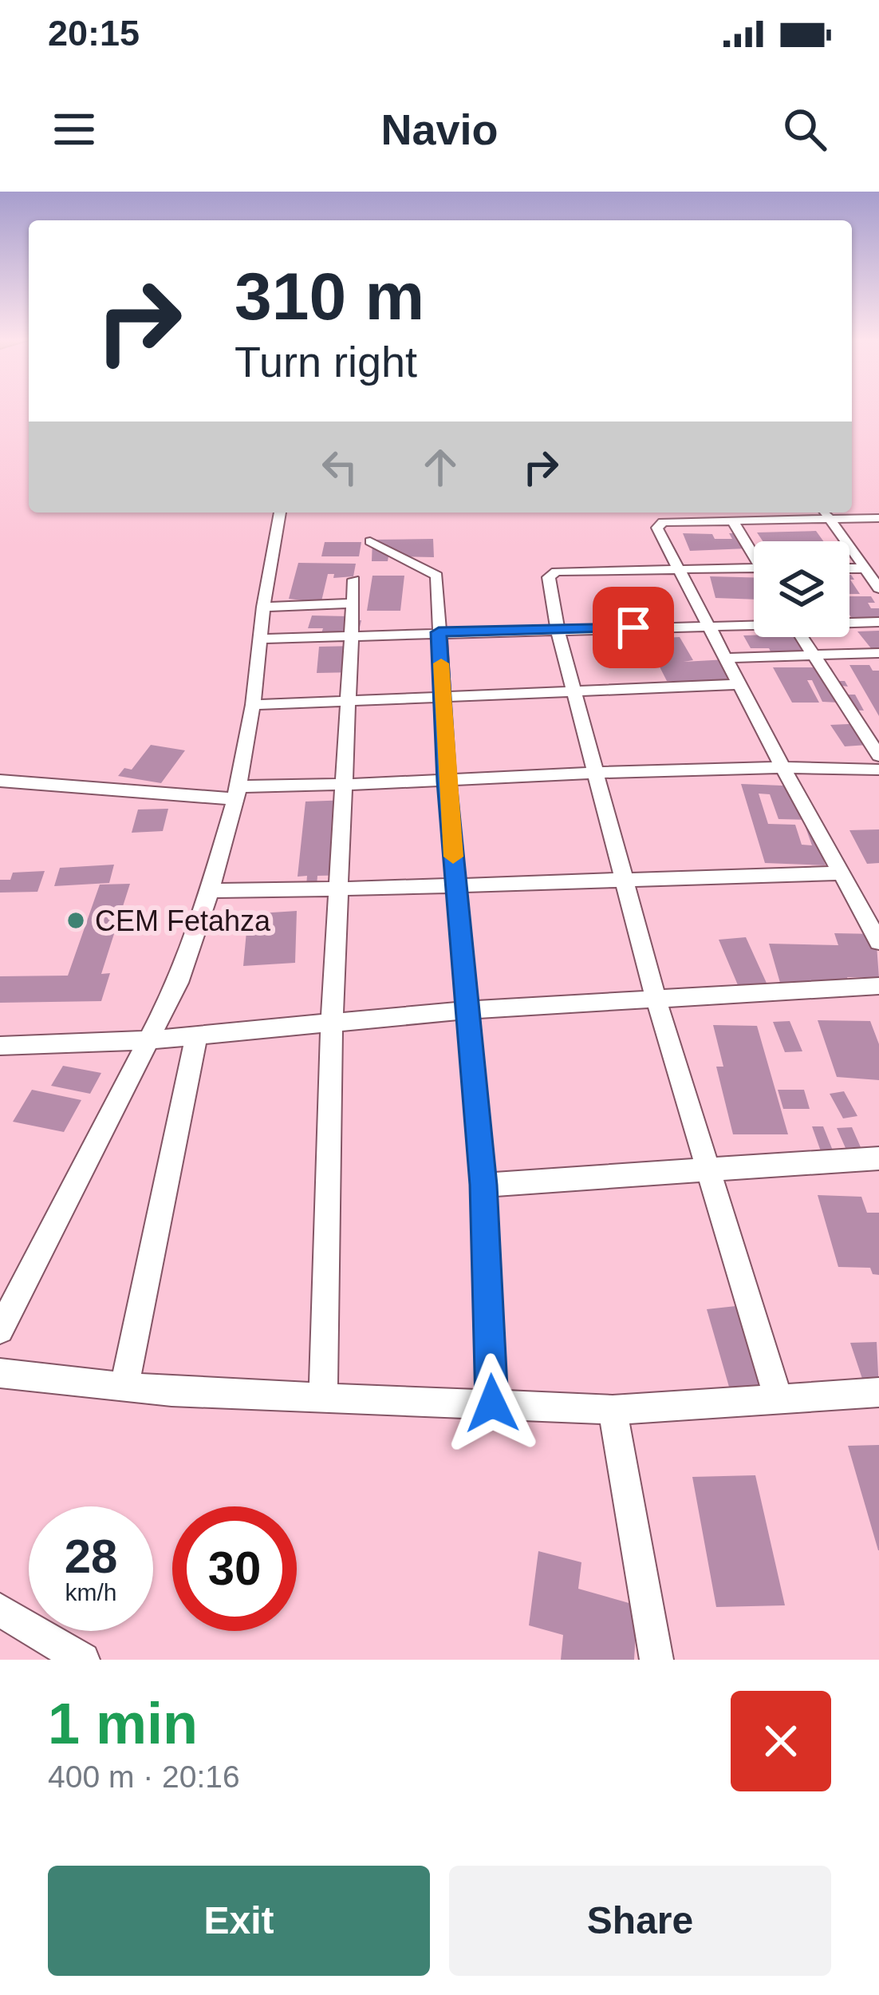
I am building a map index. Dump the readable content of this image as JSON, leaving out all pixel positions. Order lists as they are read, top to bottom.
{
  "places": ["CEM Fetahza"],
  "page": {
    "status": "20:15",
    "header": "Navio",
    "turn": ["310 m", "Turn right"],
    "speed": "28 km/h",
    "limit": "30",
    "heading": ["1 min", "400 m · 20:16"],
    "buttons": ["Exit", "Share"]
  }
}
